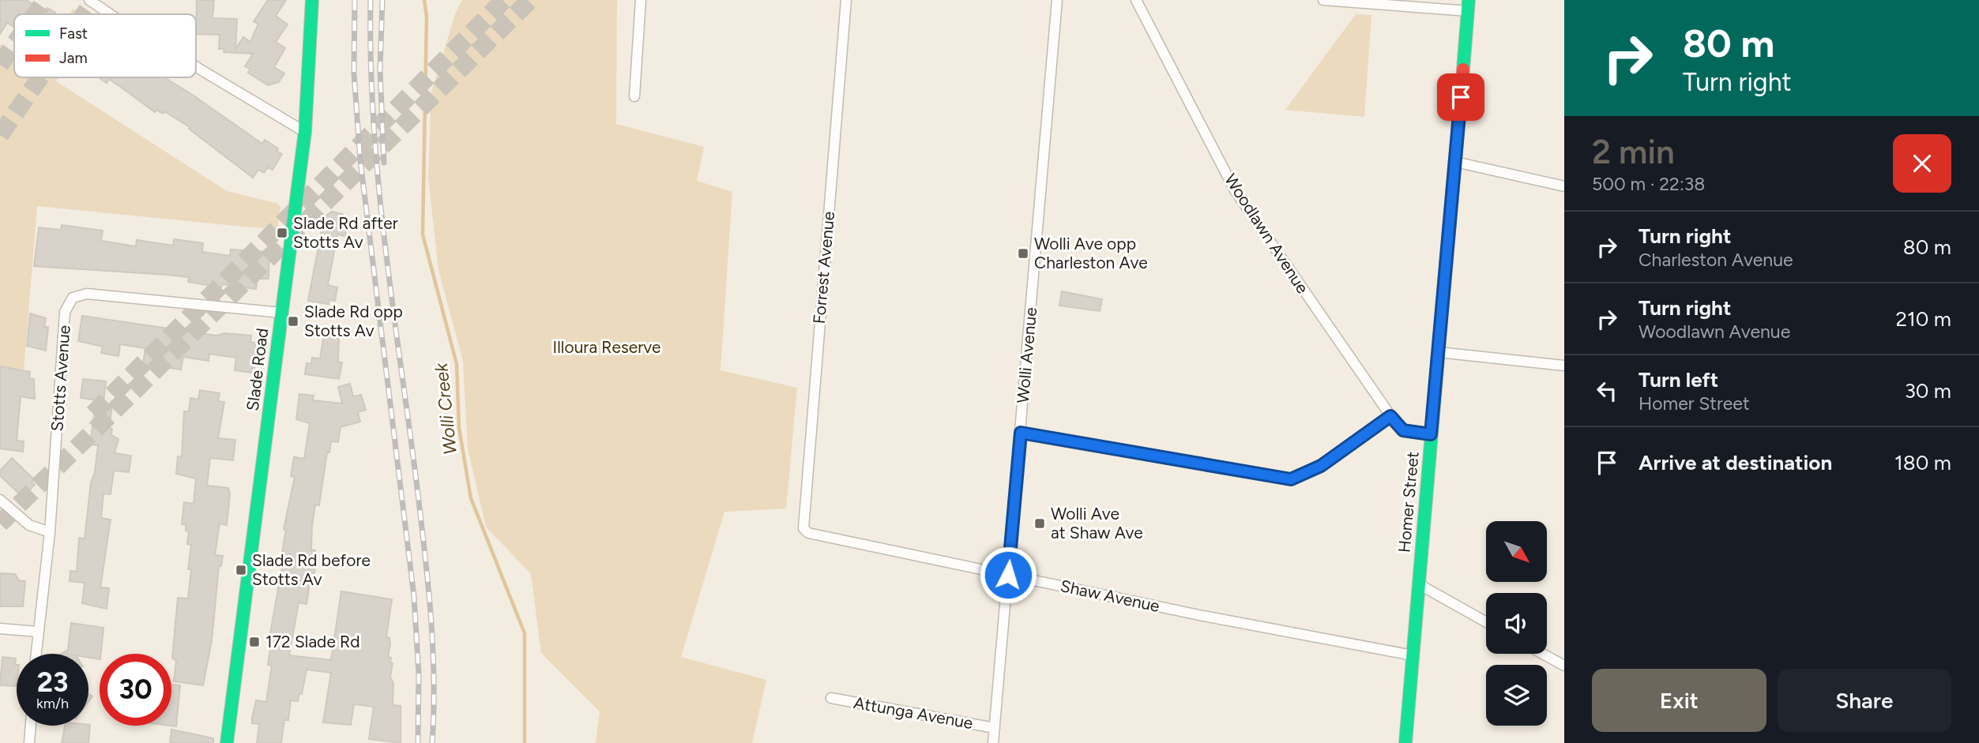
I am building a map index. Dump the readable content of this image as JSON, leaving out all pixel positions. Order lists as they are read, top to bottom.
{
  "streets": {
    "main road": ["Slade Road", "Homer Street"],
    "street": [
      "Woodlawn Avenue",
      "Forrest Avenue",
      "Wolli Avenue",
      "Stotts Avenue",
      "Shaw Avenue",
      "Attunga Avenue"
    ]
  },
  "crossings": [
    ["Woodlawn Avenue", "Homer Street"],
    ["Forrest Avenue", "Shaw Avenue"],
    ["Wolli Avenue", "Shaw Avenue"],
    ["Wolli Avenue", "Attunga Avenue"],
    ["Slade Road", "Stotts Avenue"],
    ["Homer Street", "Shaw Avenue"]
  ],
  "water": ["Wolli Creek"],
  "parks": ["Illoura Reserve"],
  "places": {
    "transit": [
      "Slade Rd after Stotts Av",
      "Wolli Ave opp Charleston Ave",
      "Slade Rd opp Stotts Av",
      "Wolli Ave at Shaw Ave",
      "Slade Rd before Stotts Av",
      "172 Slade Rd"
    ]
  },
  "legend": ["Fast", "Jam"],
  "north": "bottom right",
  "page": {
    "turn": ["80 m", "Turn right"],
    "heading": ["2 min", "500 m · 22:38"],
    "list": [
      {
        "name": "Turn right",
        "note": "Charleston Avenue",
        "value": "80 m"
      },
      {
        "name": "Turn right",
        "note": "Woodlawn Avenue",
        "value": "210 m"
      },
      {
        "name": "Turn left",
        "note": "Homer Street",
        "value": "30 m"
      },
      {
        "name": "Arrive at destination",
        "value": "180 m"
      }
    ],
    "speed": "23 km/h",
    "limit": "30",
    "buttons": ["Exit", "Share"]
  }
}
